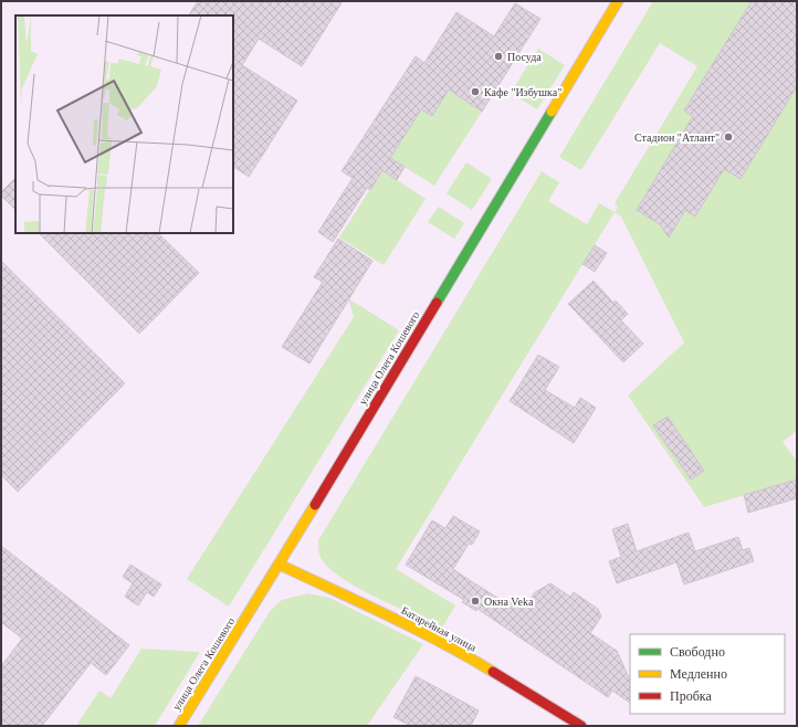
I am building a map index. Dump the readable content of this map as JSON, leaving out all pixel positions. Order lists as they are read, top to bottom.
{
  "streets": {
    "street": ["улица Олега Кошевого", "Батарейная улица"]
  },
  "crossings": [
    ["улица Олега Кошевого", "Батарейная улица"]
  ],
  "places": [
    "Посуда",
    "Кафе \"Избушка\"",
    "Стадион \"Атлант\"",
    "Окна Veka"
  ],
  "legend": ["Свободно", "Медленно", "Пробка"]
}
